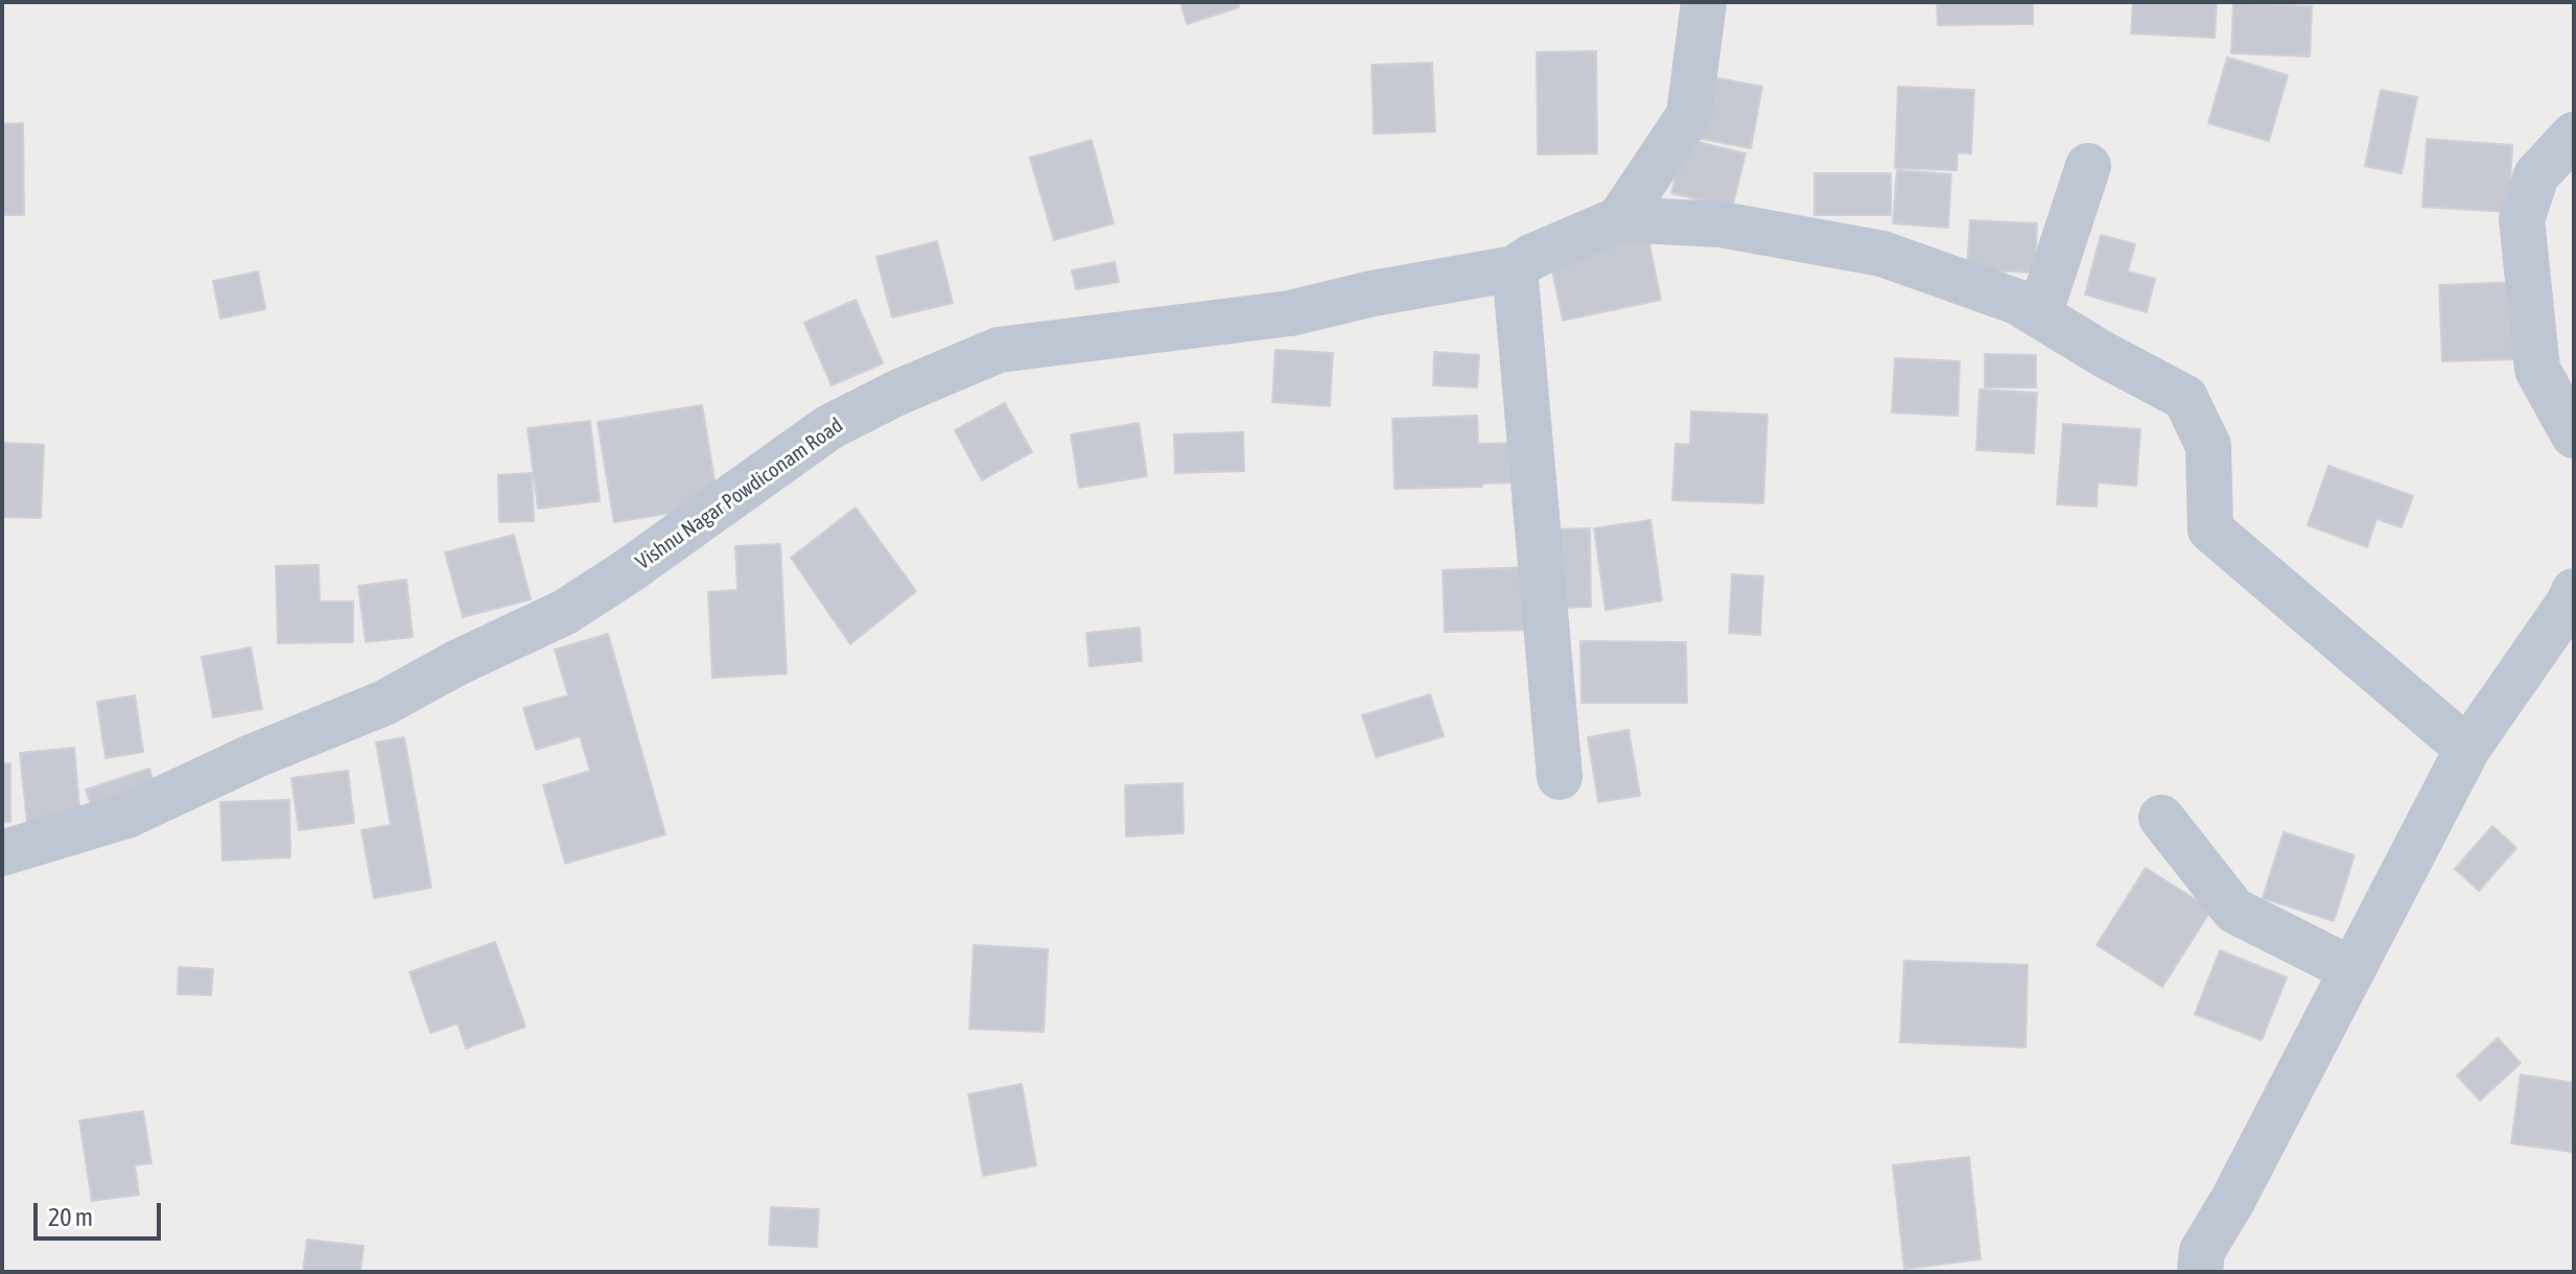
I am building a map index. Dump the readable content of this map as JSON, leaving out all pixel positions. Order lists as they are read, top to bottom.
{
  "streets": {
    "street": ["Vishnu Nagar Powdiconam Road"]
  },
  "scale_bar": "20 m"
}
